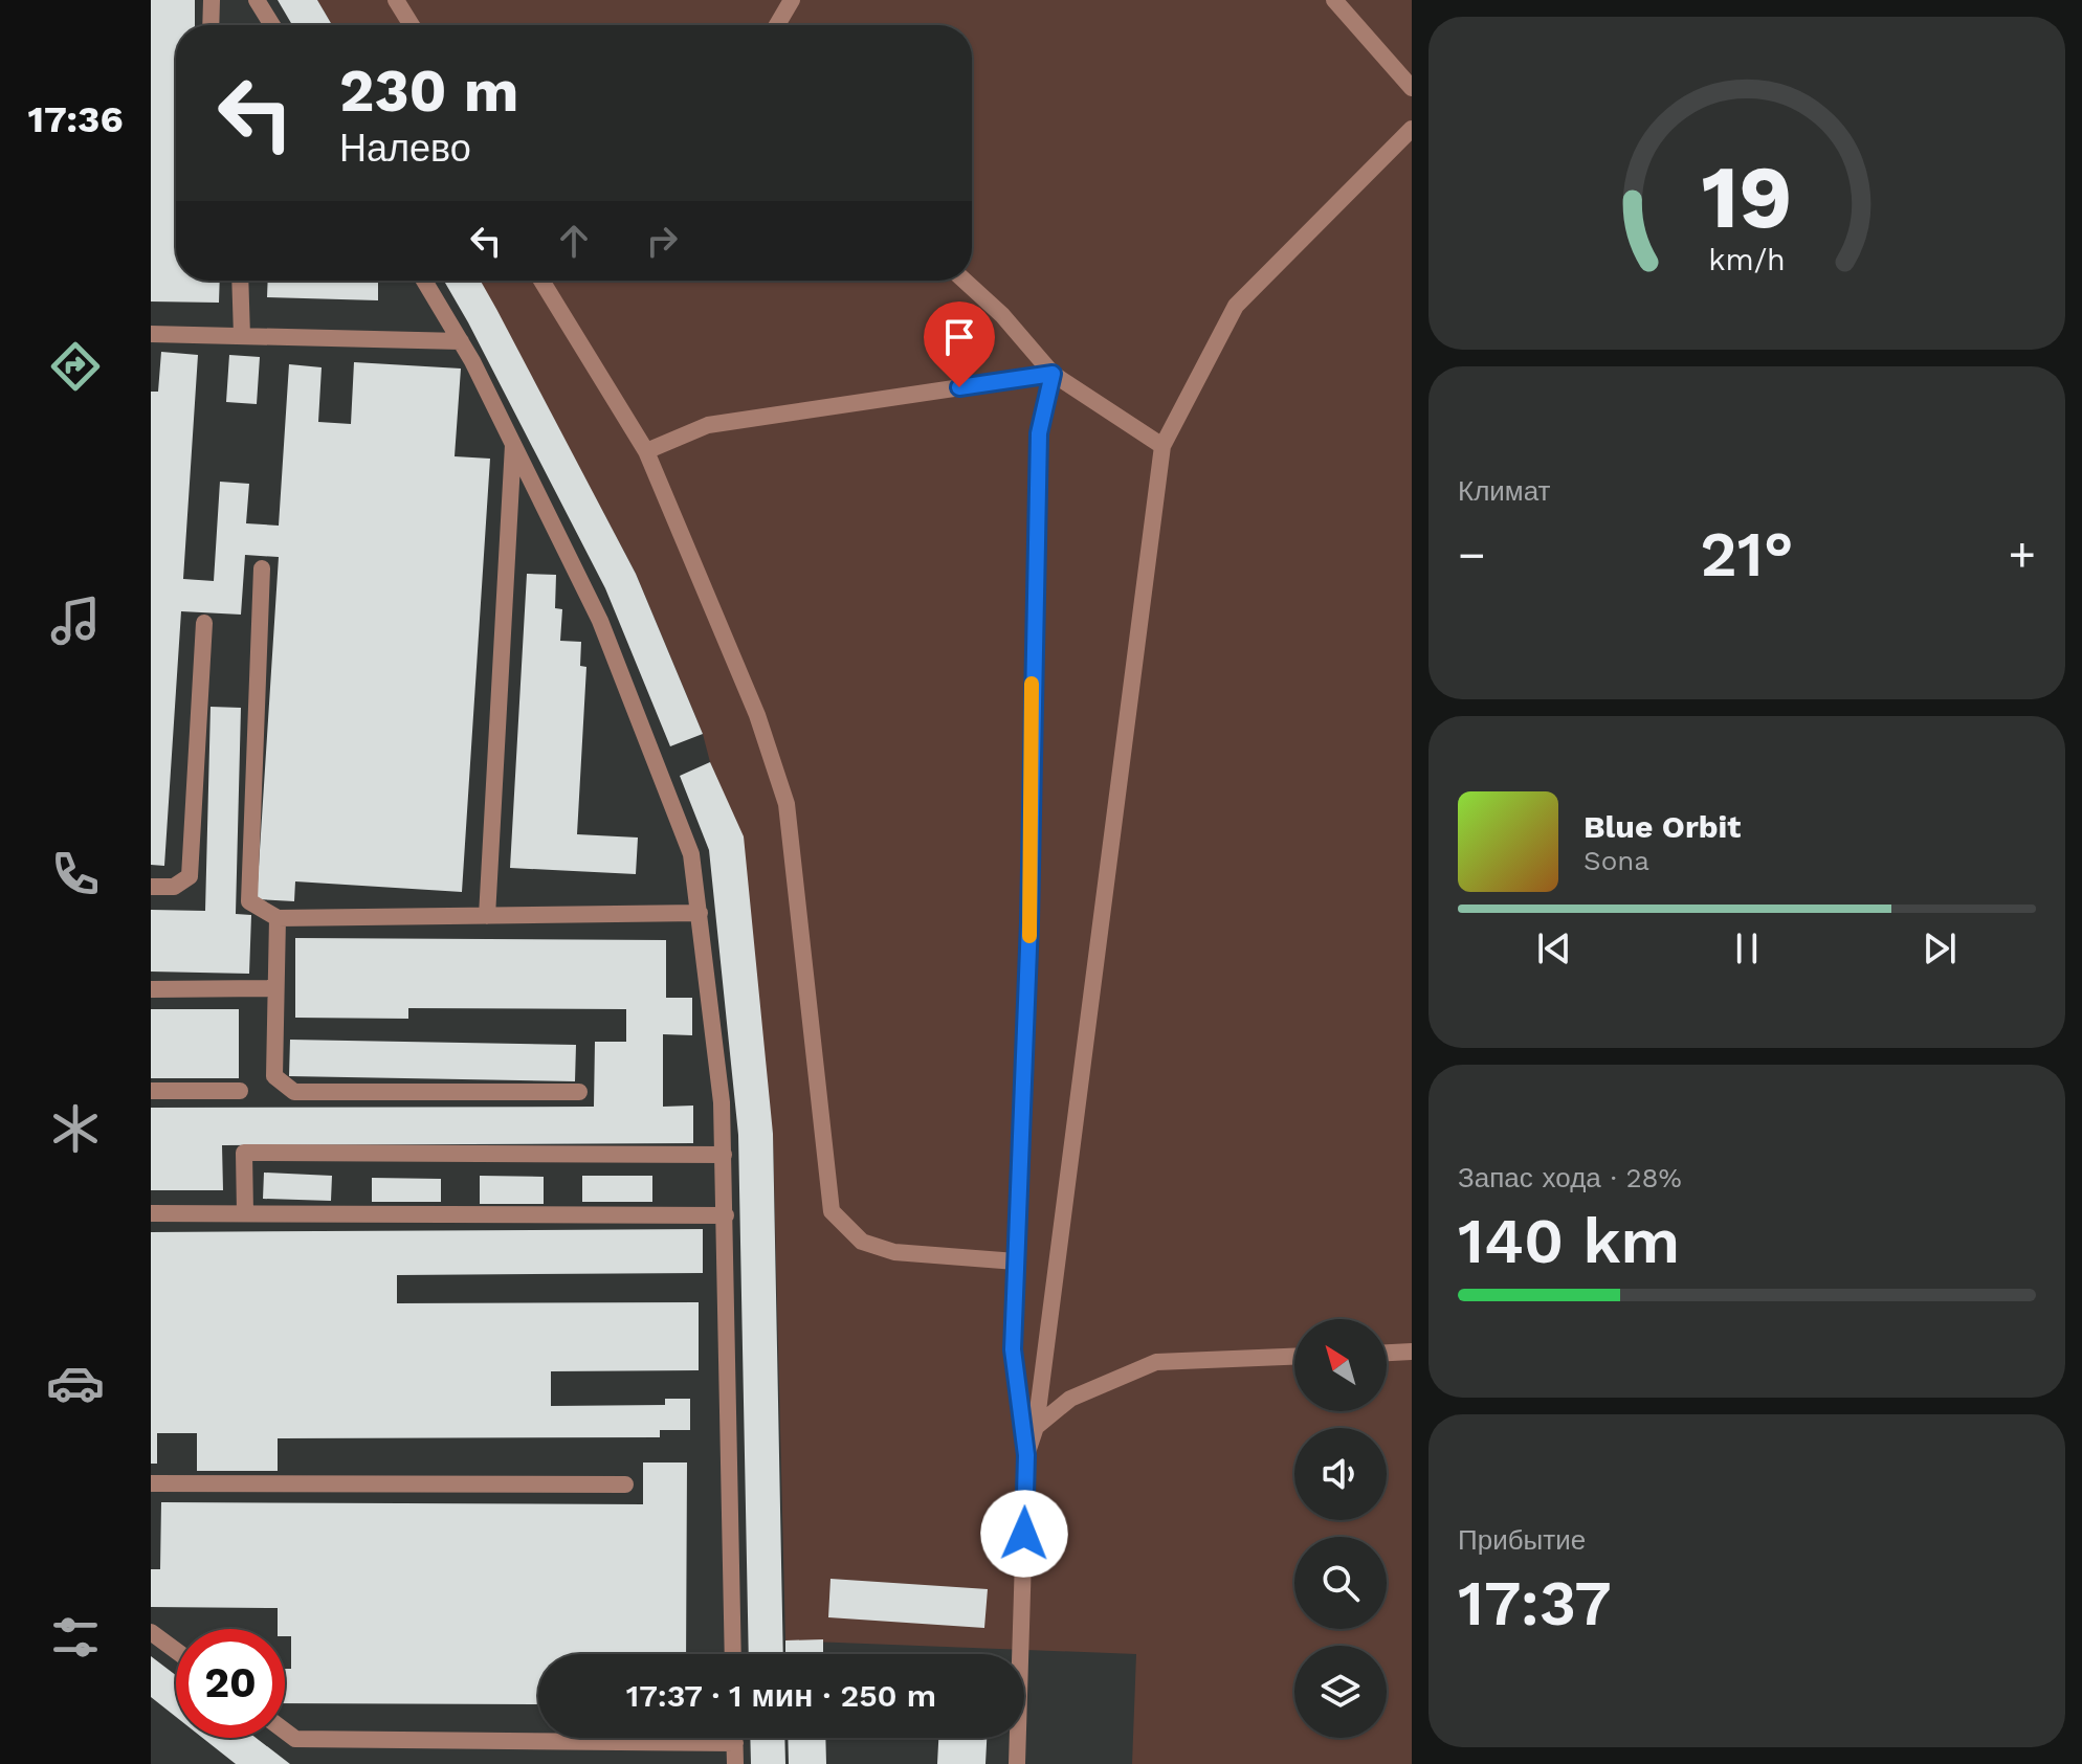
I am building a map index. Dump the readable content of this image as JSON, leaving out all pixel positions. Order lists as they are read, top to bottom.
{
  "north": "top left",
  "page": {
    "tabs": "17:36",
    "turn": ["230 m", "Налево"],
    "tile": [
      "Климат",
      ["Запас хода · 28%", "140 km"],
      ["Прибытие", "17:37"]
    ],
    "heat": ["−", "21°", "+"],
    "song": ["Blue Orbit", "Sona"],
    "limit": "20",
    "trip": "17:37 · 1 мин · 250 m",
    "gauge": ["19", "km/h"]
  }
}
